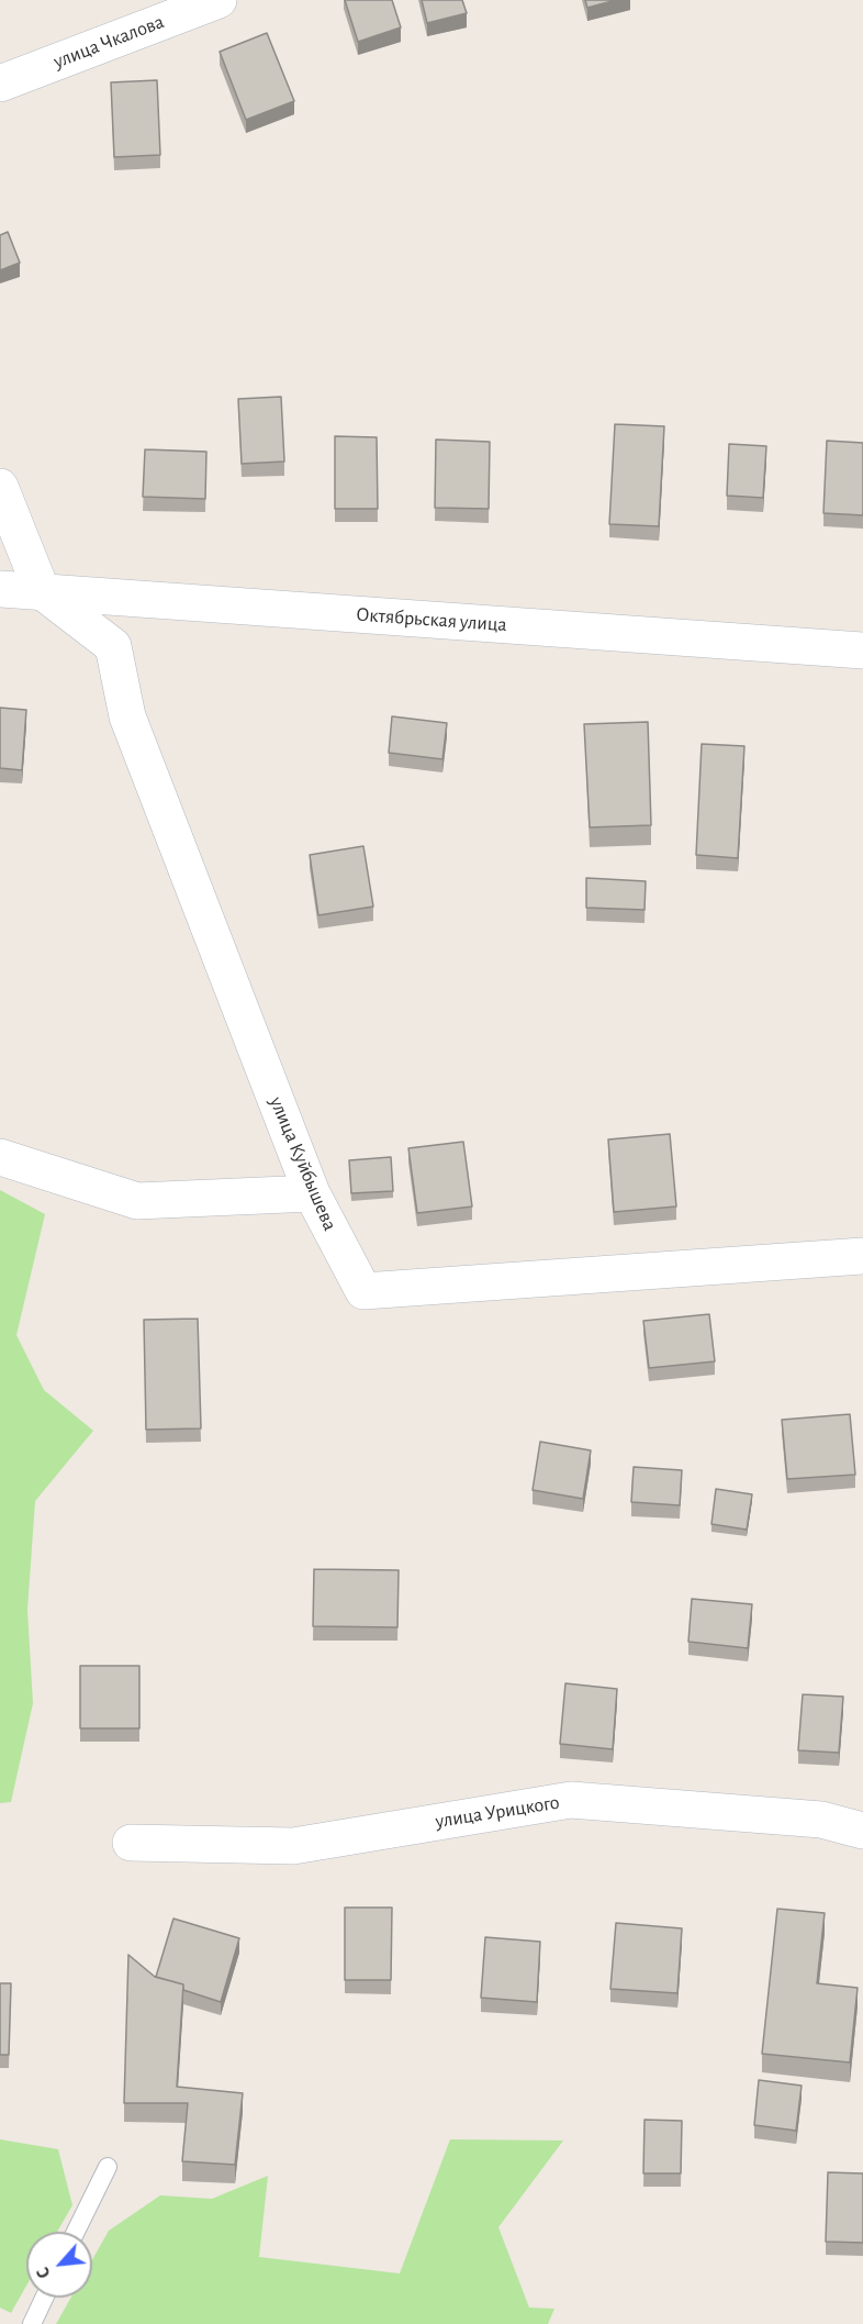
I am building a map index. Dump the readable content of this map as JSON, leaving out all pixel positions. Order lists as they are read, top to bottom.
{
  "streets": {
    "street": [
      "улица Чкалова",
      "Октябрьская улица",
      "улица Куйбышева",
      "улица Урицкого"
    ]
  },
  "crossings": [
    ["Октябрьская улица", "улица Куйбышева"]
  ],
  "north": "bottom left"
}
